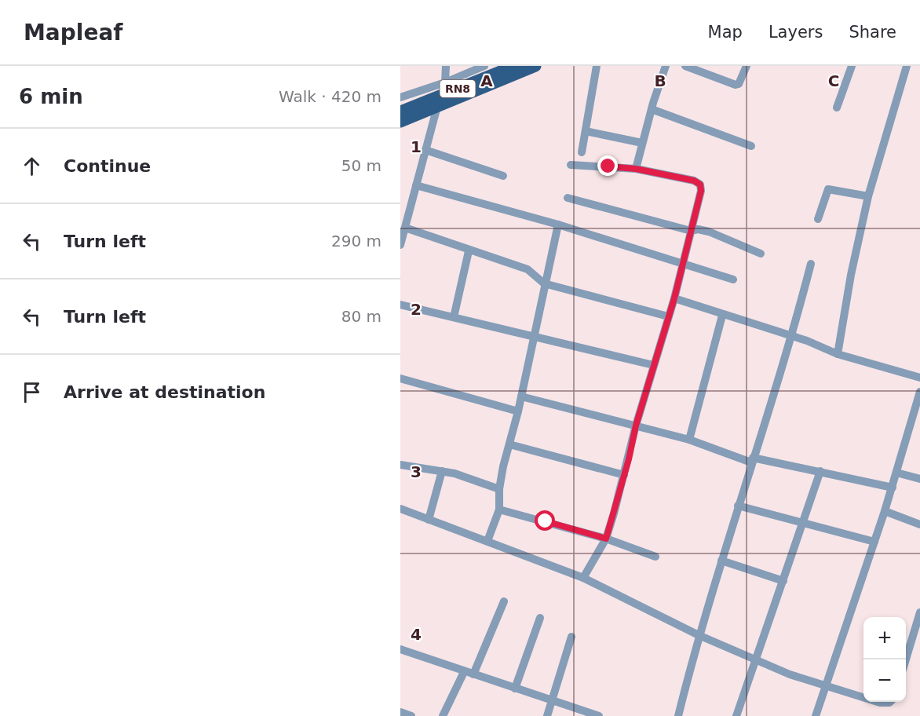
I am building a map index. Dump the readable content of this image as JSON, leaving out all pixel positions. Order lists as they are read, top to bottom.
{
  "streets": {
    "main road": ["RN8"]
  },
  "page": {
    "header": "Mapleaf",
    "nav": ["Map", "Layers", "Share"],
    "heading": ["6 min", "Walk · 420 m"],
    "list": [
      ["Continue", "50 m"],
      ["Turn left", "290 m"],
      ["Turn left", "80 m"],
      "Arrive at destination"
    ],
    "map_buttons": ["+", "−"]
  },
  "grid": {
    "columns": ["A", "B", "C"],
    "rows": [
      "1",
      "2",
      "3",
      "4"
    ]
  }
}
